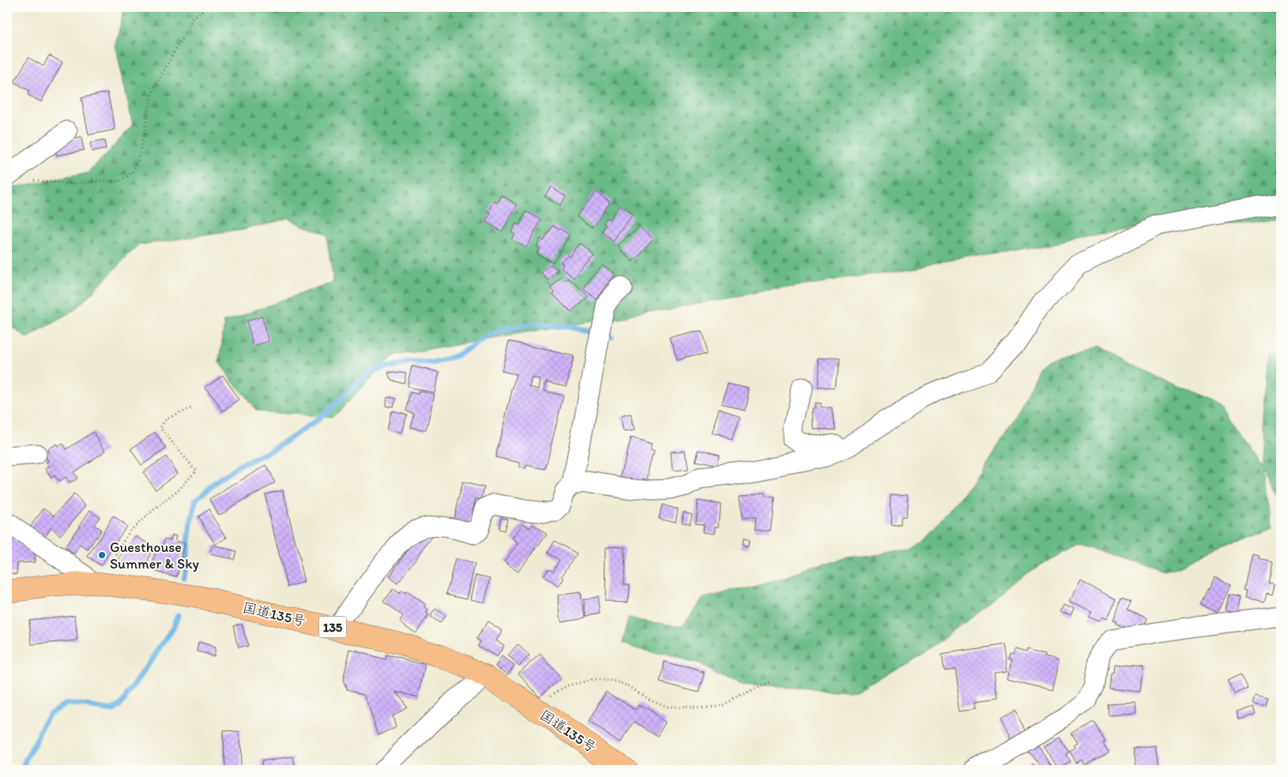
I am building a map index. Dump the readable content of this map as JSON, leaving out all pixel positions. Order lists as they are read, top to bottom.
{
  "streets": {
    "highway": ["国道135号", "135"]
  },
  "places": ["Guesthouse Summer & Sky"]
}
